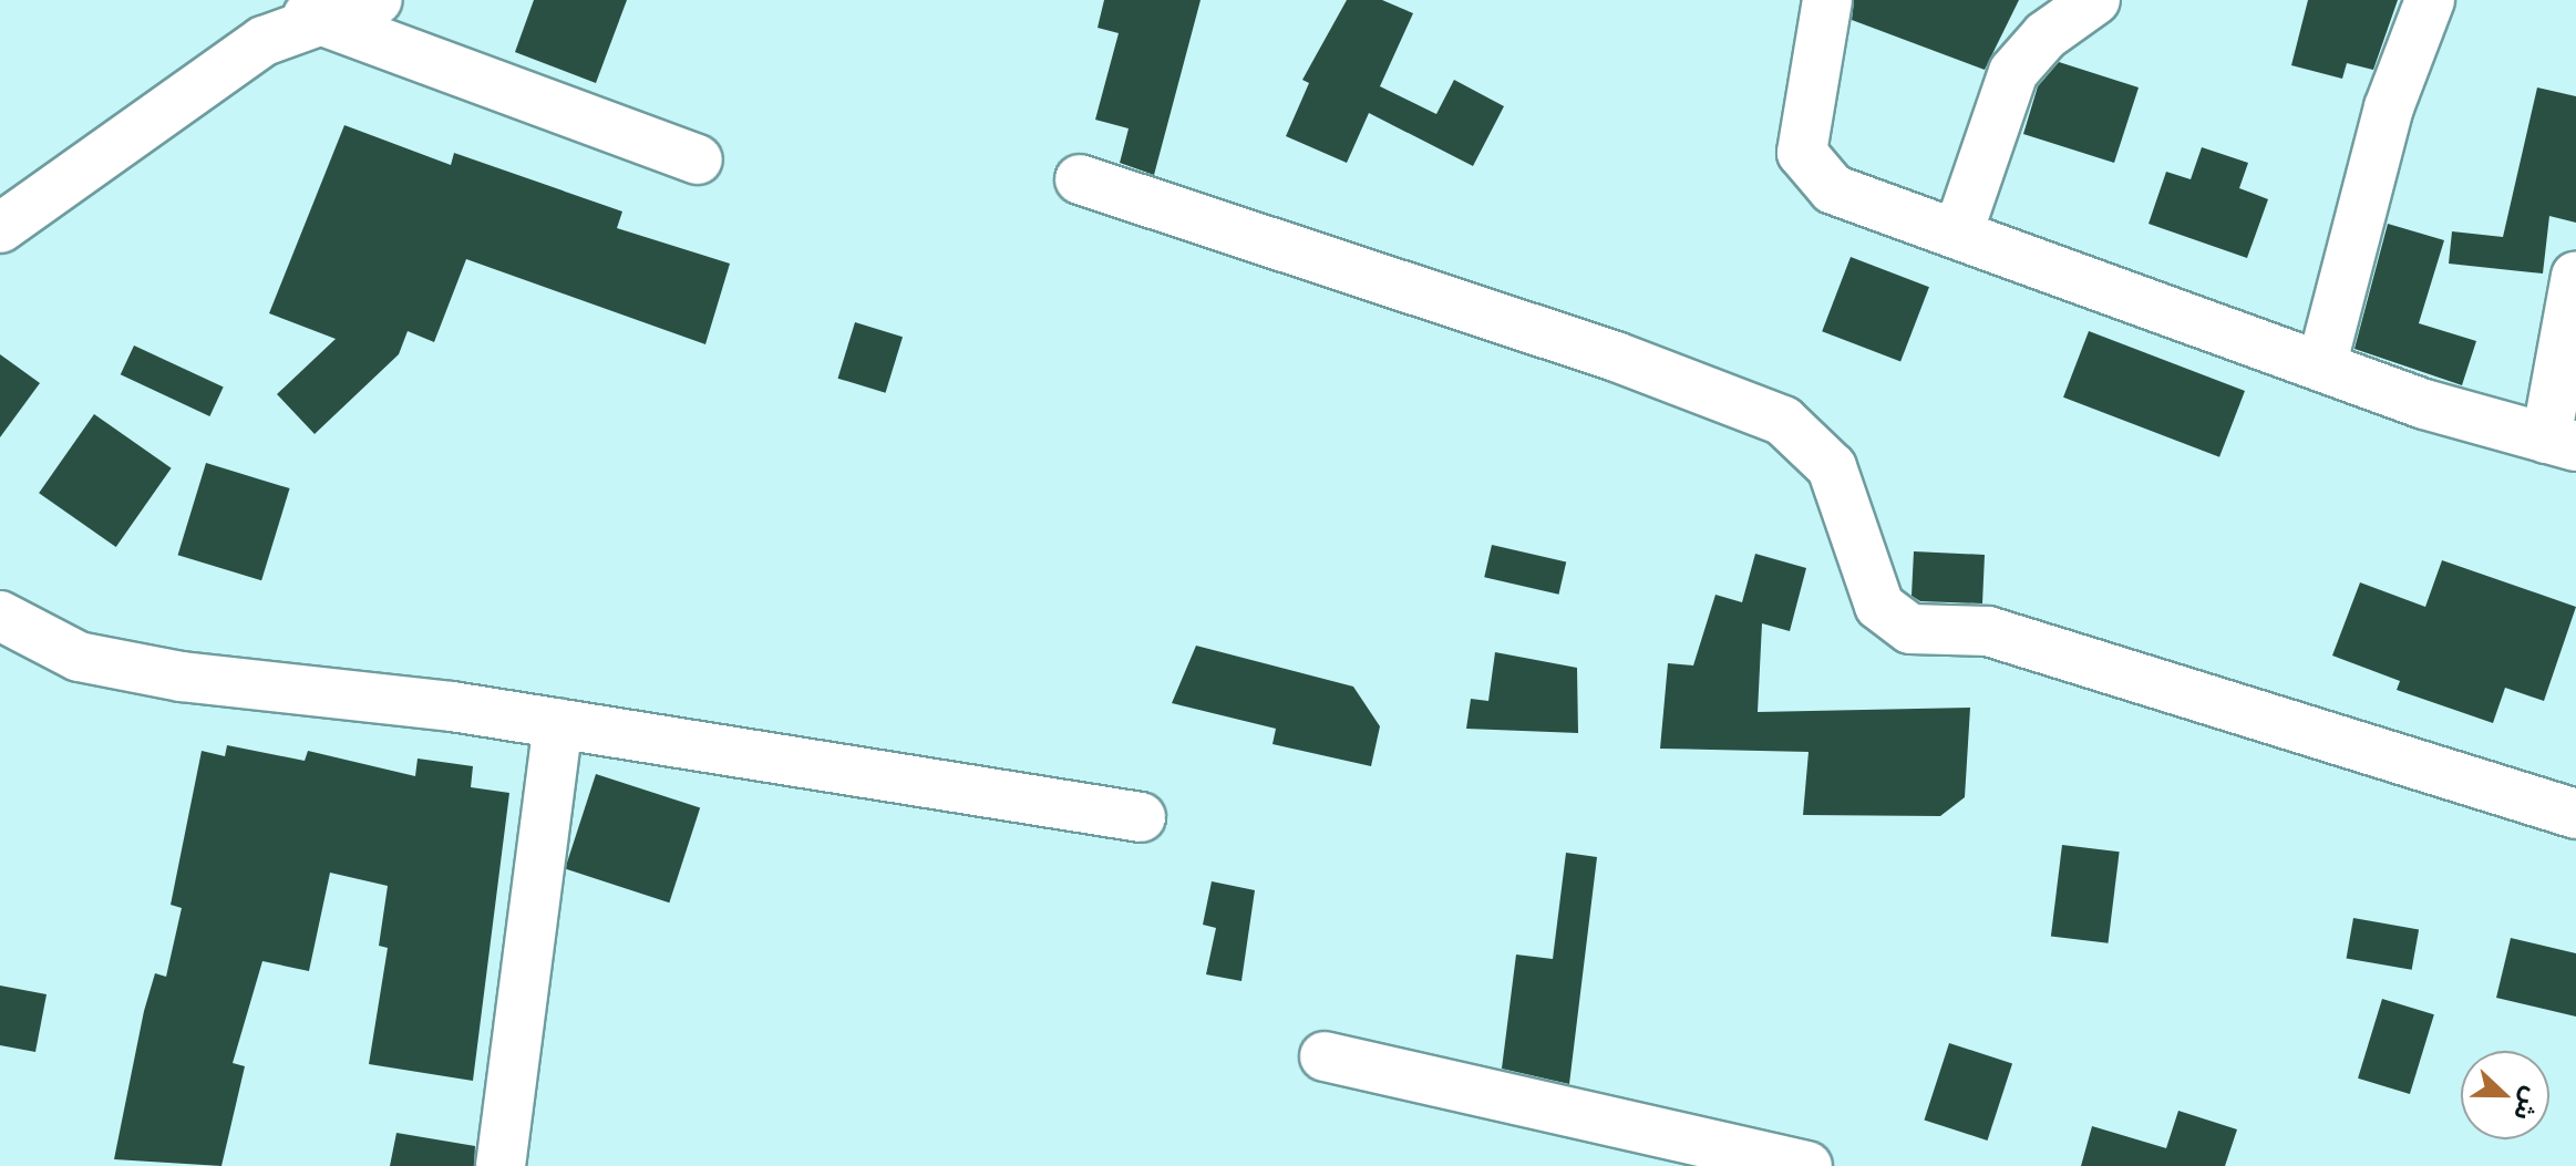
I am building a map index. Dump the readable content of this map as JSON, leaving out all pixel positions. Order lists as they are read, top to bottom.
{
  "north": "right"
}
